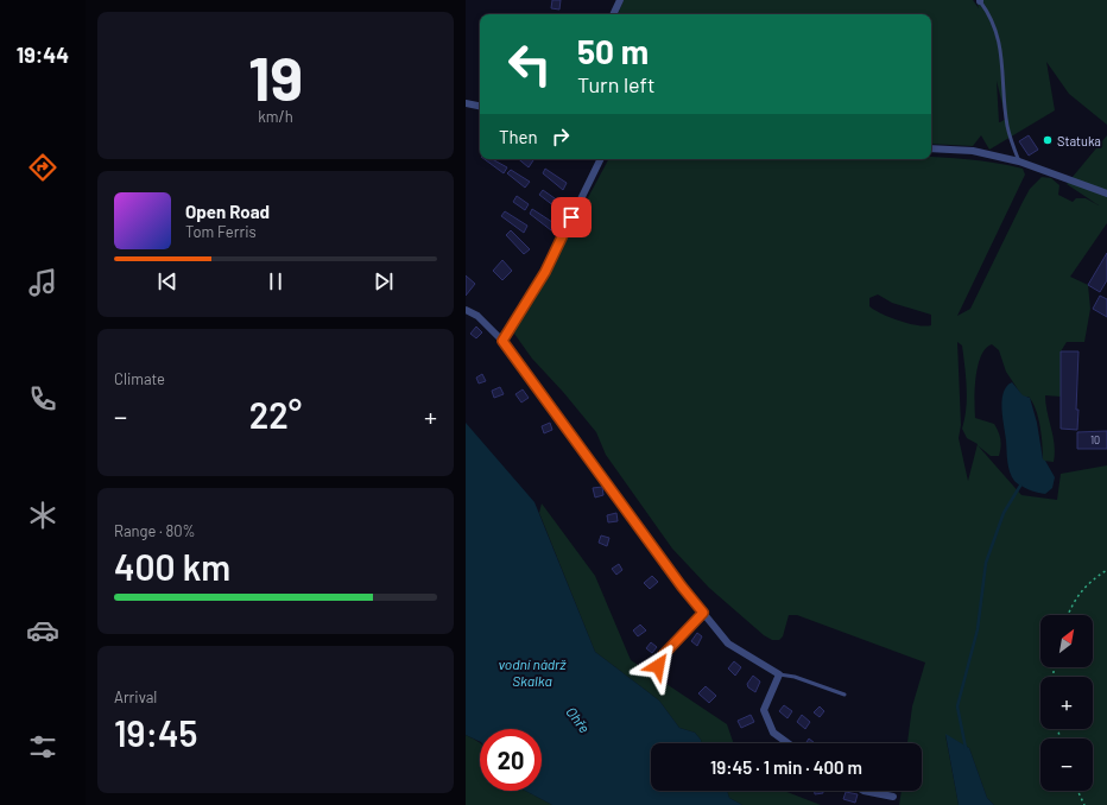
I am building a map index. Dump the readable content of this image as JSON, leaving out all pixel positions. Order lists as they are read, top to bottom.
{
  "water": ["vodní nádrž Skalka", "Ohře"],
  "places": ["Statuka"],
  "house_numbers": ["10"],
  "north": "top right",
  "page": {
    "tabs": "19:44",
    "tile": [
      ["19", "km/h"],
      "Climate",
      ["Range · 80%", "400 km"],
      ["Arrival", "19:45"]
    ],
    "turn": ["50 m", "Turn left"],
    "then": "Then",
    "song": ["Open Road", "Tom Ferris"],
    "heat": ["−", "22°", "+"],
    "map_buttons": ["+", "−"],
    "limit": "20",
    "trip": "19:45 · 1 min · 400 m"
  }
}
